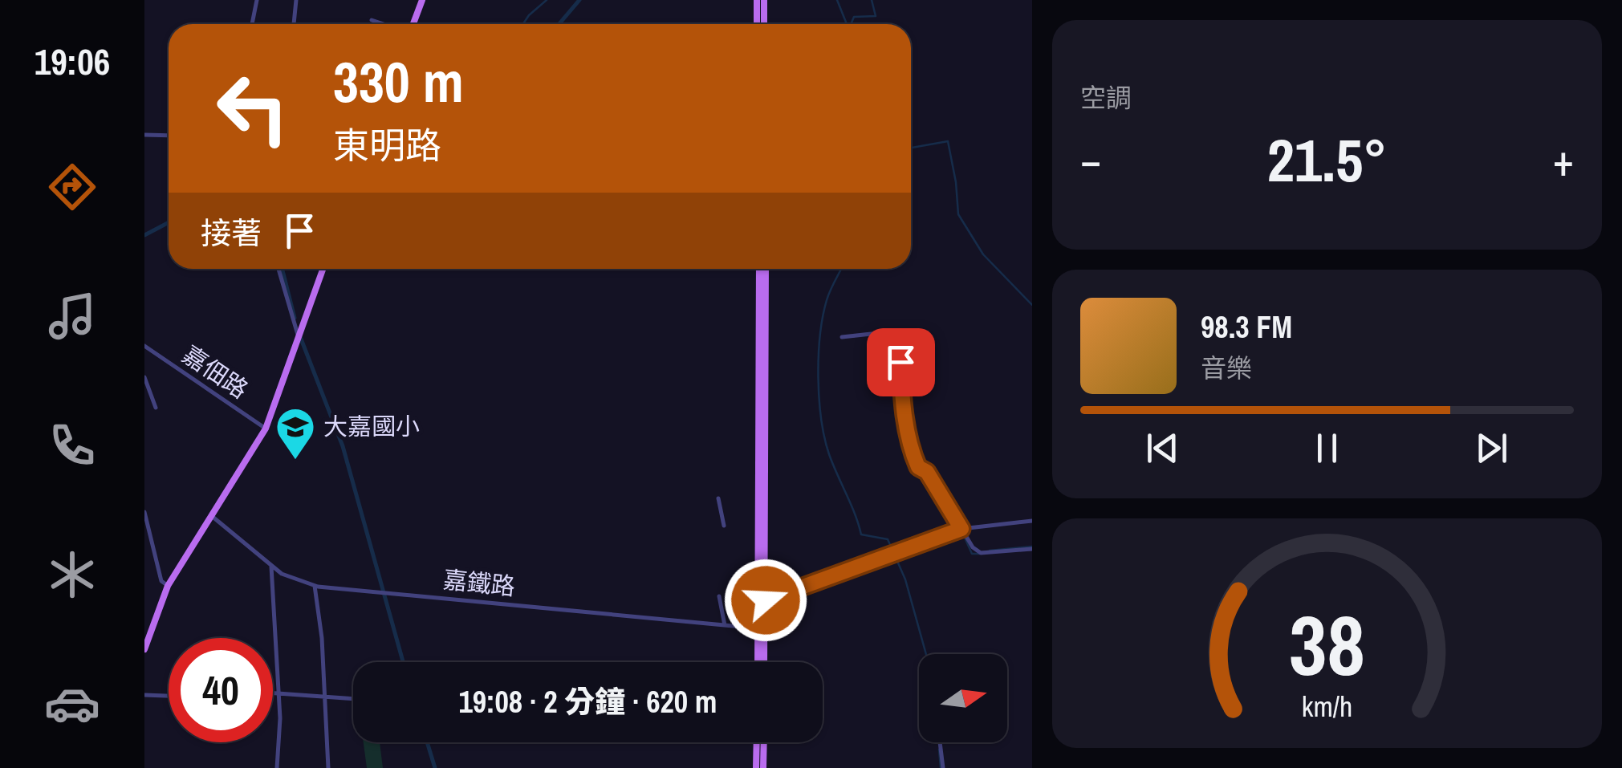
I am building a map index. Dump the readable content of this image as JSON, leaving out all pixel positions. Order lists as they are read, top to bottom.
{
  "streets": {
    "street": ["嘉佃路", "嘉鐵路"]
  },
  "places": {
    "school or university": ["大嘉國小"]
  },
  "north": "right",
  "page": {
    "tabs": "19:06",
    "tile": "空調",
    "turn": ["330 m", "東明路"],
    "heat": ["−", "21.5°", "+"],
    "then": "接著",
    "song": ["98.3 FM", "音樂"],
    "limit": "40",
    "trip": "19:08 · 2 分鐘 · 620 m",
    "gauge": ["38", "km/h"]
  }
}
